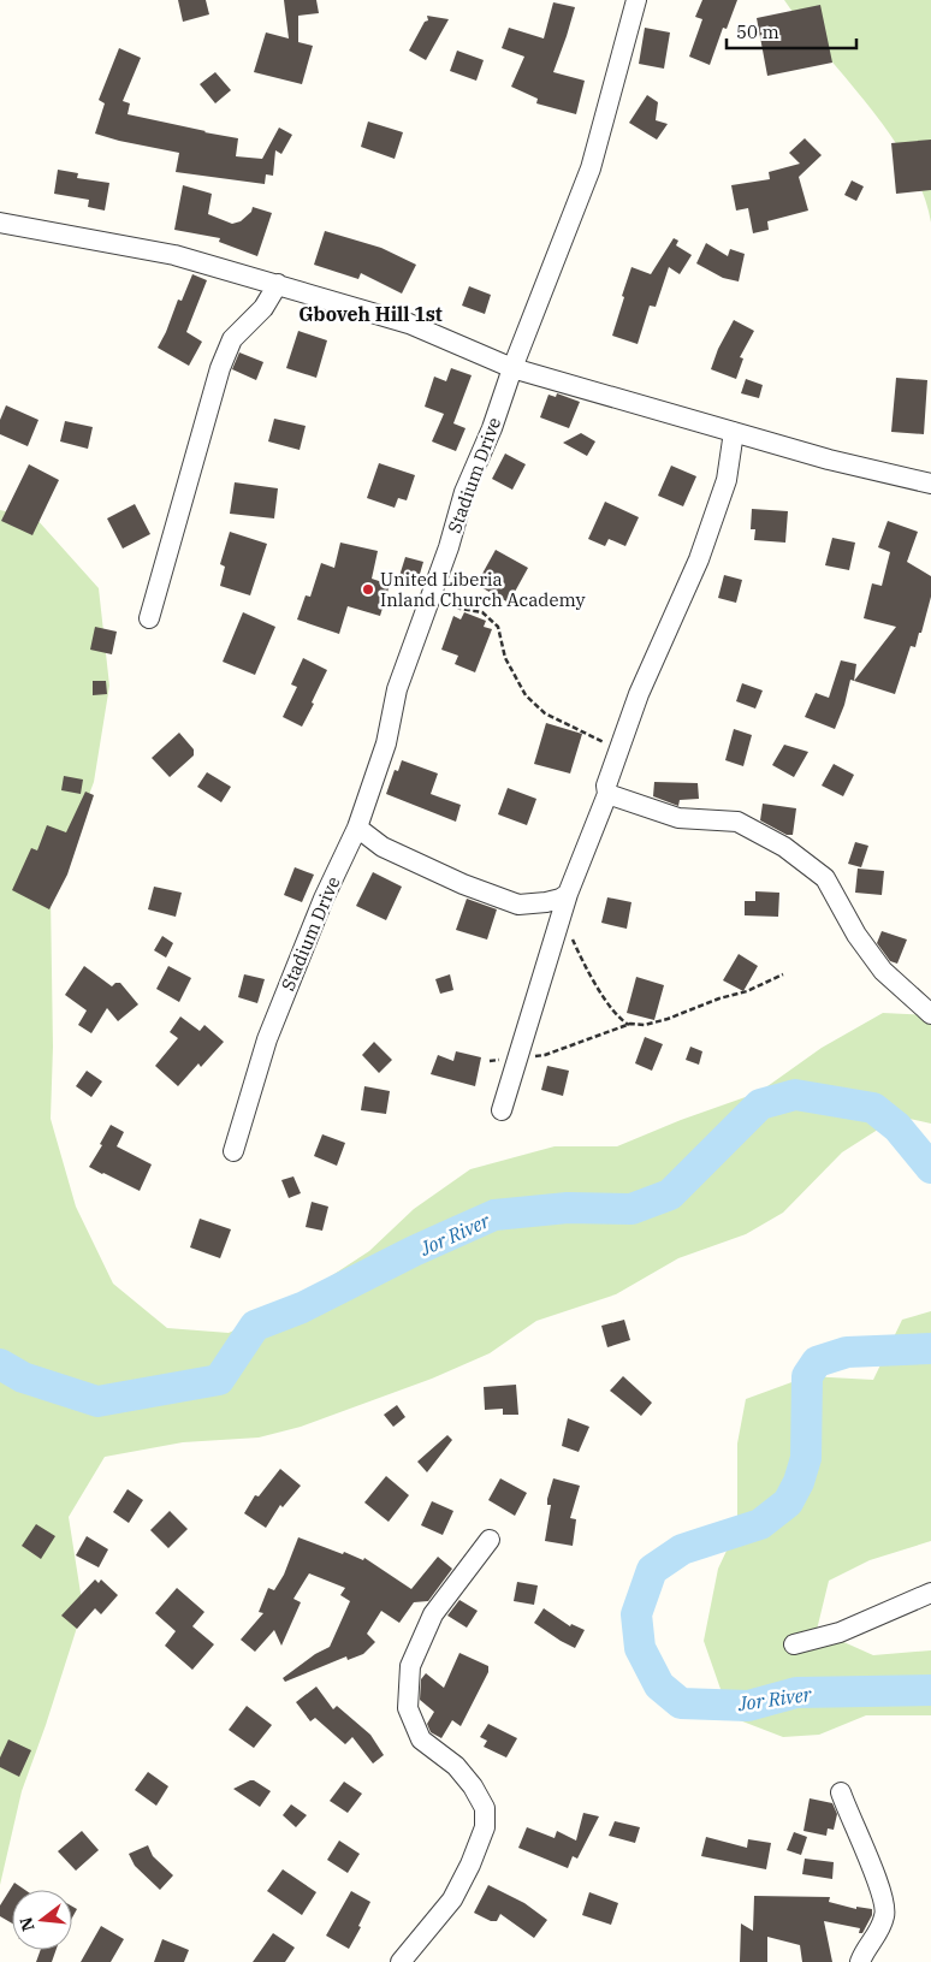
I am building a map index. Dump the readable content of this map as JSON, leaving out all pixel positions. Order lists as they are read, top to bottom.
{
  "streets": {
    "street": ["Stadium Drive"]
  },
  "districts": ["Gboveh Hill 1st"],
  "water": ["Jor River"],
  "places": ["United Liberia Inland Church Academy"],
  "scale_bar": "50 m",
  "north": "left"
}
